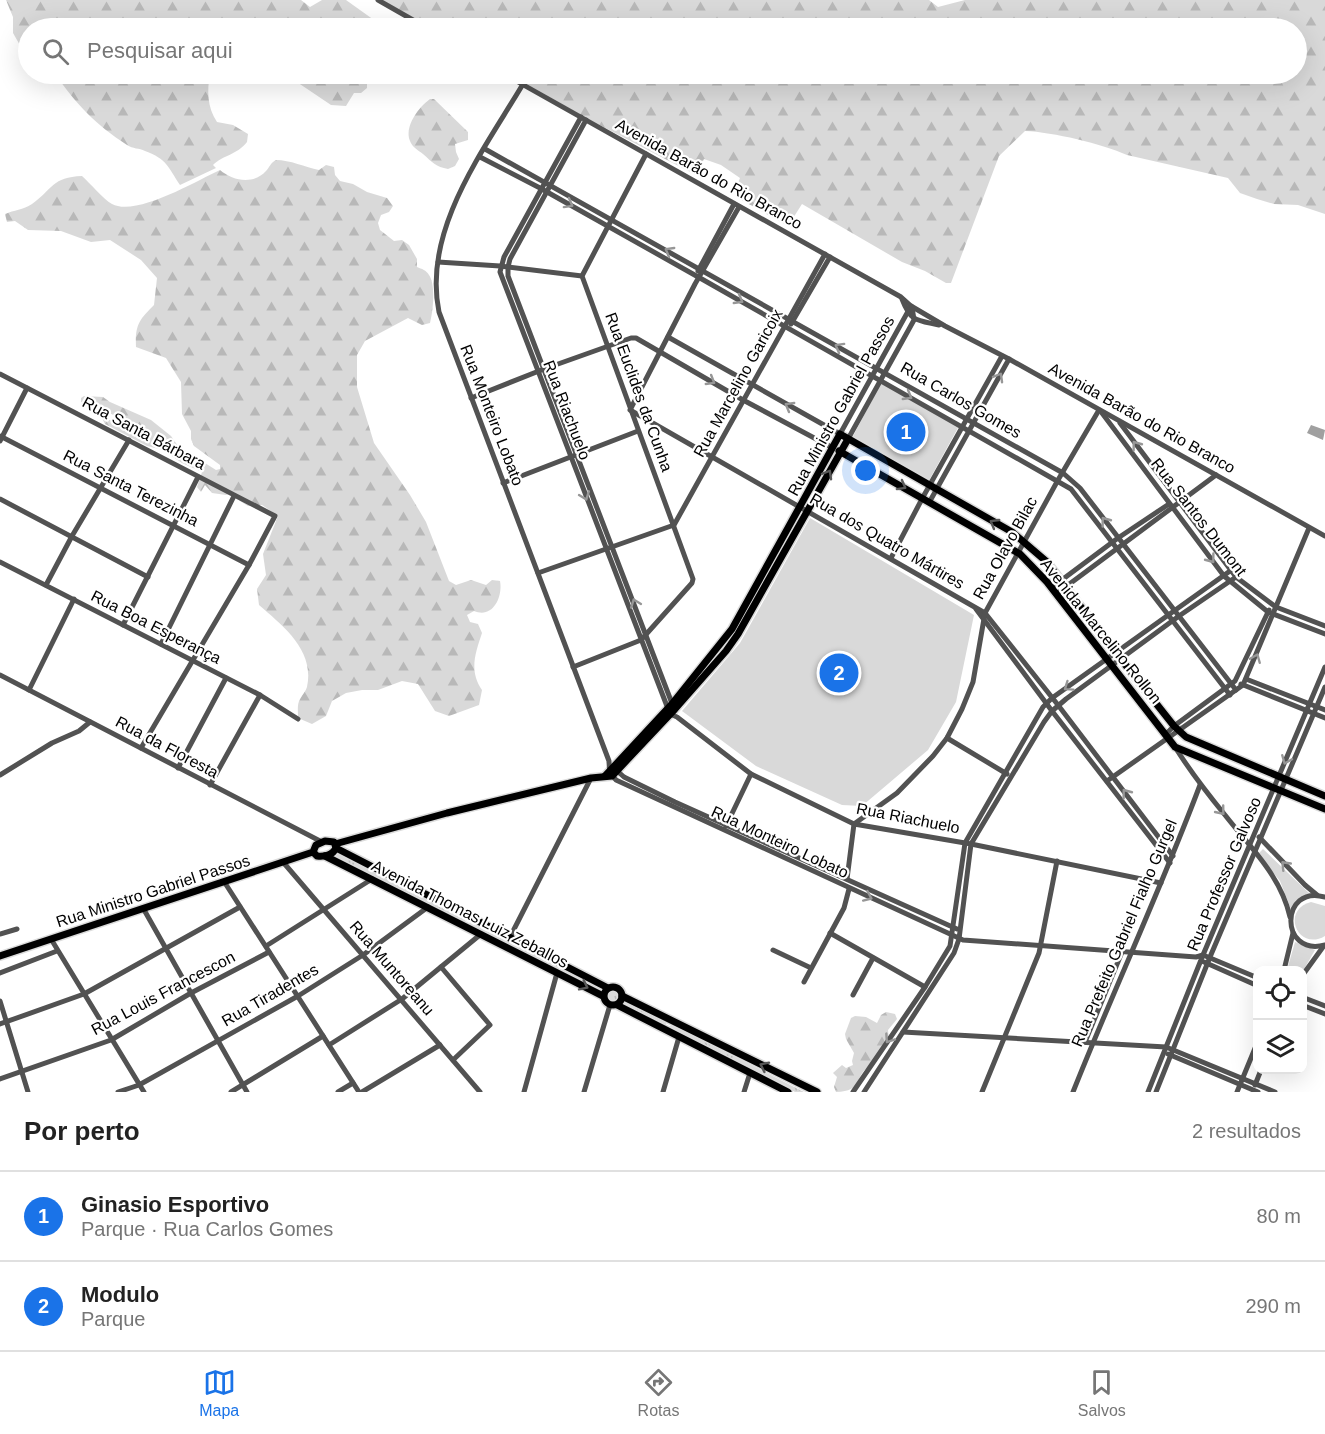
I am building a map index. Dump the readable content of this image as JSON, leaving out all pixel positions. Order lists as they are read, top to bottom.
{
  "streets": {
    "main road": ["Rua Ministro Gabriel Passos", "Avenida Marcelino Rollon", "Avenida Thomas Luiz Zeballos"],
    "street": [
      "Avenida Barão do Rio Branco",
      "Rua Marcelino Garicoix",
      "Rua Euclides da Cunha",
      "Rua Carlos Gomes",
      "Rua Riachuelo",
      "Rua Monteiro Lobato",
      "Rua Santa Bárbara",
      "Rua Santa Terezinha",
      "Rua Santos Dumont",
      "Rua dos Quatro Mártires",
      "Rua Olavo Bilac",
      "Rua Boa Esperança",
      "Rua da Floresta",
      "Rua Professor Galvoso",
      "Rua Prefeito Gabriel Fialho Gurgel",
      "Rua Muntoreanu",
      "Rua Louis Francescon",
      "Rua Tiradentes"
    ]
  },
  "crossings": [
    ["Avenida Barão do Rio Branco", "Rua Marcelino Garicoix"],
    ["Avenida Barão do Rio Branco", "Rua Ministro Gabriel Passos"],
    ["Avenida Barão do Rio Branco", "Rua Monteiro Lobato"],
    ["Avenida Barão do Rio Branco", "Rua Santos Dumont"],
    ["Avenida Barão do Rio Branco", "Rua Olavo Bilac"],
    ["Rua Marcelino Garicoix", "Rua Euclides da Cunha"],
    ["Rua Marcelino Garicoix", "Rua Carlos Gomes"],
    ["Rua Marcelino Garicoix", "Rua dos Quatro Mártires"],
    ["Rua Marcelino Garicoix", "Avenida Marcelino Rollon"],
    ["Rua Euclides da Cunha", "Rua Riachuelo"],
    ["Rua Euclides da Cunha", "Rua dos Quatro Mártires"],
    ["Rua Euclides da Cunha", "Avenida Marcelino Rollon"],
    ["Rua Carlos Gomes", "Rua Ministro Gabriel Passos"],
    ["Rua Carlos Gomes", "Rua Monteiro Lobato"],
    ["Rua Carlos Gomes", "Rua Olavo Bilac"],
    ["Rua Ministro Gabriel Passos", "Rua Riachuelo"],
    ["Rua Ministro Gabriel Passos", "Rua Monteiro Lobato"],
    ["Rua Ministro Gabriel Passos", "Rua dos Quatro Mártires"],
    ["Rua Ministro Gabriel Passos", "Avenida Marcelino Rollon"],
    ["Rua Ministro Gabriel Passos", "Rua da Floresta"],
    ["Rua Ministro Gabriel Passos", "Rua Muntoreanu"],
    ["Rua Riachuelo", "Rua Olavo Bilac"],
    ["Rua Riachuelo", "Avenida Marcelino Rollon"],
    ["Rua Riachuelo", "Rua Prefeito Gabriel Fialho Gurgel"],
    ["Rua Monteiro Lobato", "Avenida Marcelino Rollon"],
    ["Rua Santa Bárbara", "Rua Santa Terezinha"],
    ["Rua Santos Dumont", "Rua Olavo Bilac"],
    ["Rua dos Quatro Mártires", "Rua Olavo Bilac"],
    ["Rua dos Quatro Mártires", "Rua Prefeito Gabriel Fialho Gurgel"],
    ["Rua Olavo Bilac", "Avenida Marcelino Rollon"],
    ["Avenida Marcelino Rollon", "Rua Professor Galvoso"],
    ["Avenida Marcelino Rollon", "Rua Prefeito Gabriel Fialho Gurgel"],
    ["Avenida Thomas Luiz Zeballos", "Rua Louis Francescon"],
    ["Avenida Thomas Luiz Zeballos", "Rua Tiradentes"],
    ["Rua Muntoreanu", "Rua Louis Francescon"],
    ["Rua Muntoreanu", "Rua Tiradentes"]
  ],
  "page": {
    "search": "Pesquisar aqui",
    "pins": ["1", "2"],
    "heading": ["Por perto", "2 resultados"],
    "list": [
      {
        "mark": "1",
        "name": "Ginasio Esportivo",
        "note": "Parque · Rua Carlos Gomes",
        "value": "80 m"
      },
      {
        "mark": "2",
        "name": "Modulo",
        "note": "Parque",
        "value": "290 m"
      }
    ],
    "nav": ["Mapa", "Rotas", "Salvos"]
  }
}
